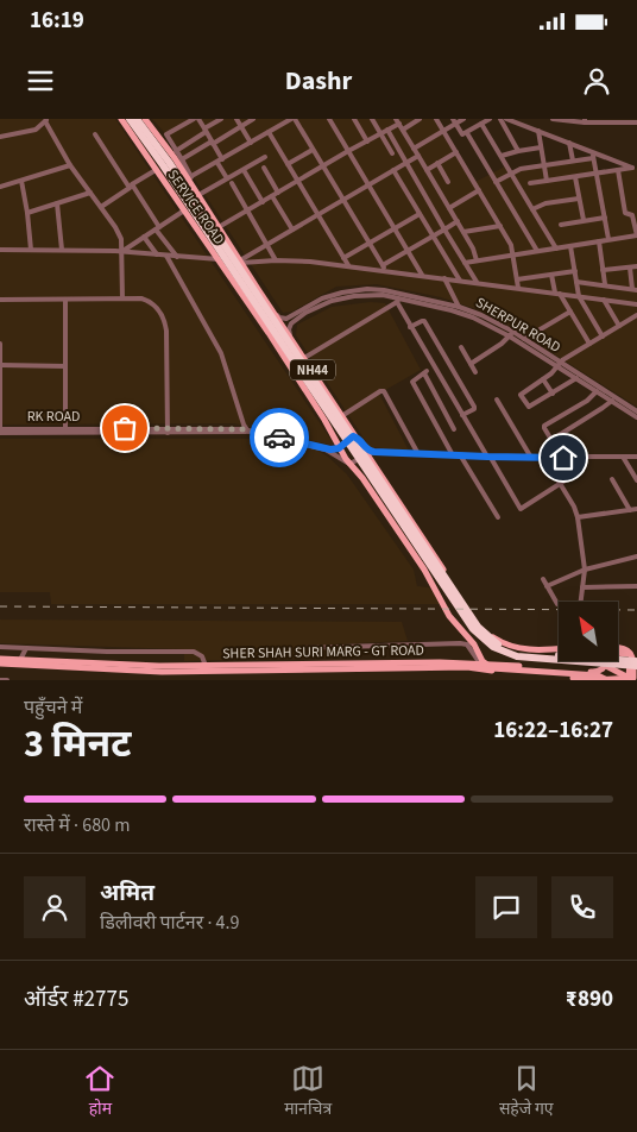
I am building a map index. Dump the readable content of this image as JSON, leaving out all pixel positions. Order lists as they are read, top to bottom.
{
  "streets": {
    "highway": ["NH44"],
    "main road": ["SERVICE ROAD", "SHER SHAH SURI MARG - GT ROAD"],
    "street": ["SHERPUR ROAD", "RK ROAD"]
  },
  "crossings": [
    ["SERVICE ROAD", "NH44"],
    ["NH44", "SHER SHAH SURI MARG - GT ROAD"]
  ],
  "north": "top left",
  "page": {
    "status": "16:19",
    "header": "Dashr",
    "heading": ["3 मिनट", "पहुँचने में", "16:22–16:27"],
    "panel": [
      "अमित",
      "डिलीवरी पार्टनर · 4.9",
      "ऑर्डर #2775",
      "₹890"
    ],
    "bar": "रास्ते में · 680 m",
    "tabs": ["होम", "मानचित्र", "सहेजे गए"]
  }
}
